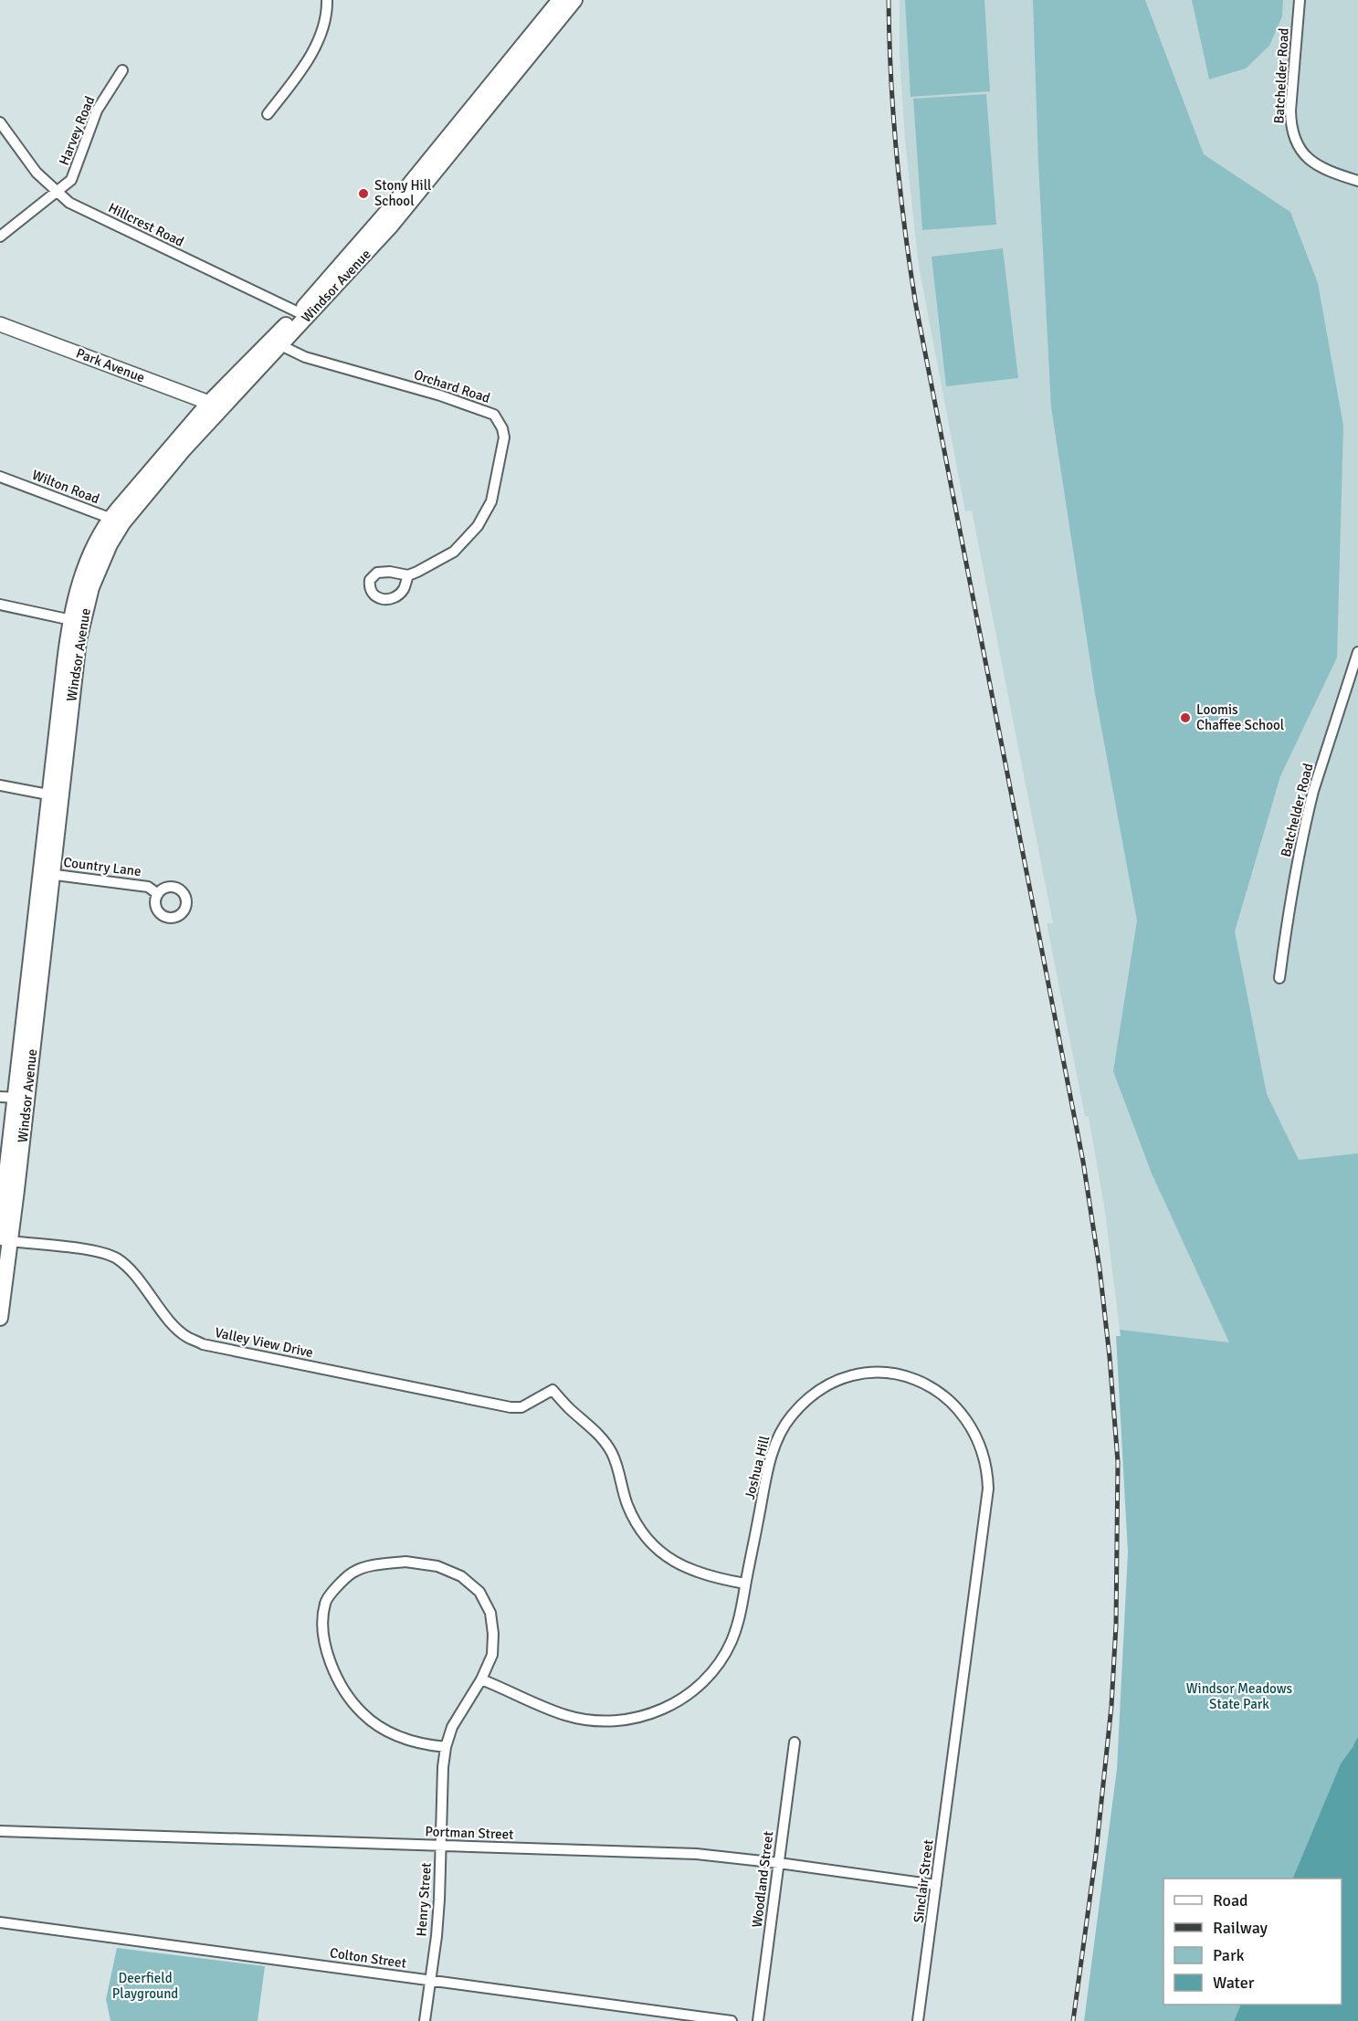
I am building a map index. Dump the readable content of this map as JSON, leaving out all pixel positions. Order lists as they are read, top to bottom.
{
  "streets": {
    "main road": ["Windsor Avenue", "Park Avenue"],
    "street": [
      "Batchelder Road",
      "Harvey Road",
      "Hillcrest Road",
      "Orchard Road",
      "Wilton Road",
      "Country Lane",
      "Valley View Drive",
      "Joshua Hill",
      "Portman Street",
      "Woodland Street",
      "Sinclair Street",
      "Henry Street",
      "Colton Street"
    ]
  },
  "crossings": [
    ["Harvey Road", "Hillcrest Road"],
    ["Hillcrest Road", "Windsor Avenue"],
    ["Windsor Avenue", "Park Avenue"],
    ["Windsor Avenue", "Orchard Road"],
    ["Windsor Avenue", "Wilton Road"],
    ["Windsor Avenue", "Country Lane"],
    ["Windsor Avenue", "Valley View Drive"],
    ["Valley View Drive", "Joshua Hill"],
    ["Joshua Hill", "Sinclair Street"],
    ["Joshua Hill", "Henry Street"],
    ["Portman Street", "Woodland Street"],
    ["Portman Street", "Sinclair Street"],
    ["Portman Street", "Henry Street"],
    ["Henry Street", "Colton Street"]
  ],
  "parks": ["Windsor Meadows State Park", "Deerfield Playground"],
  "places": ["Stony Hill School", "Loomis Chaffee School"],
  "legend": [
    "Road",
    "Railway",
    "Park",
    "Water"
  ]
}
